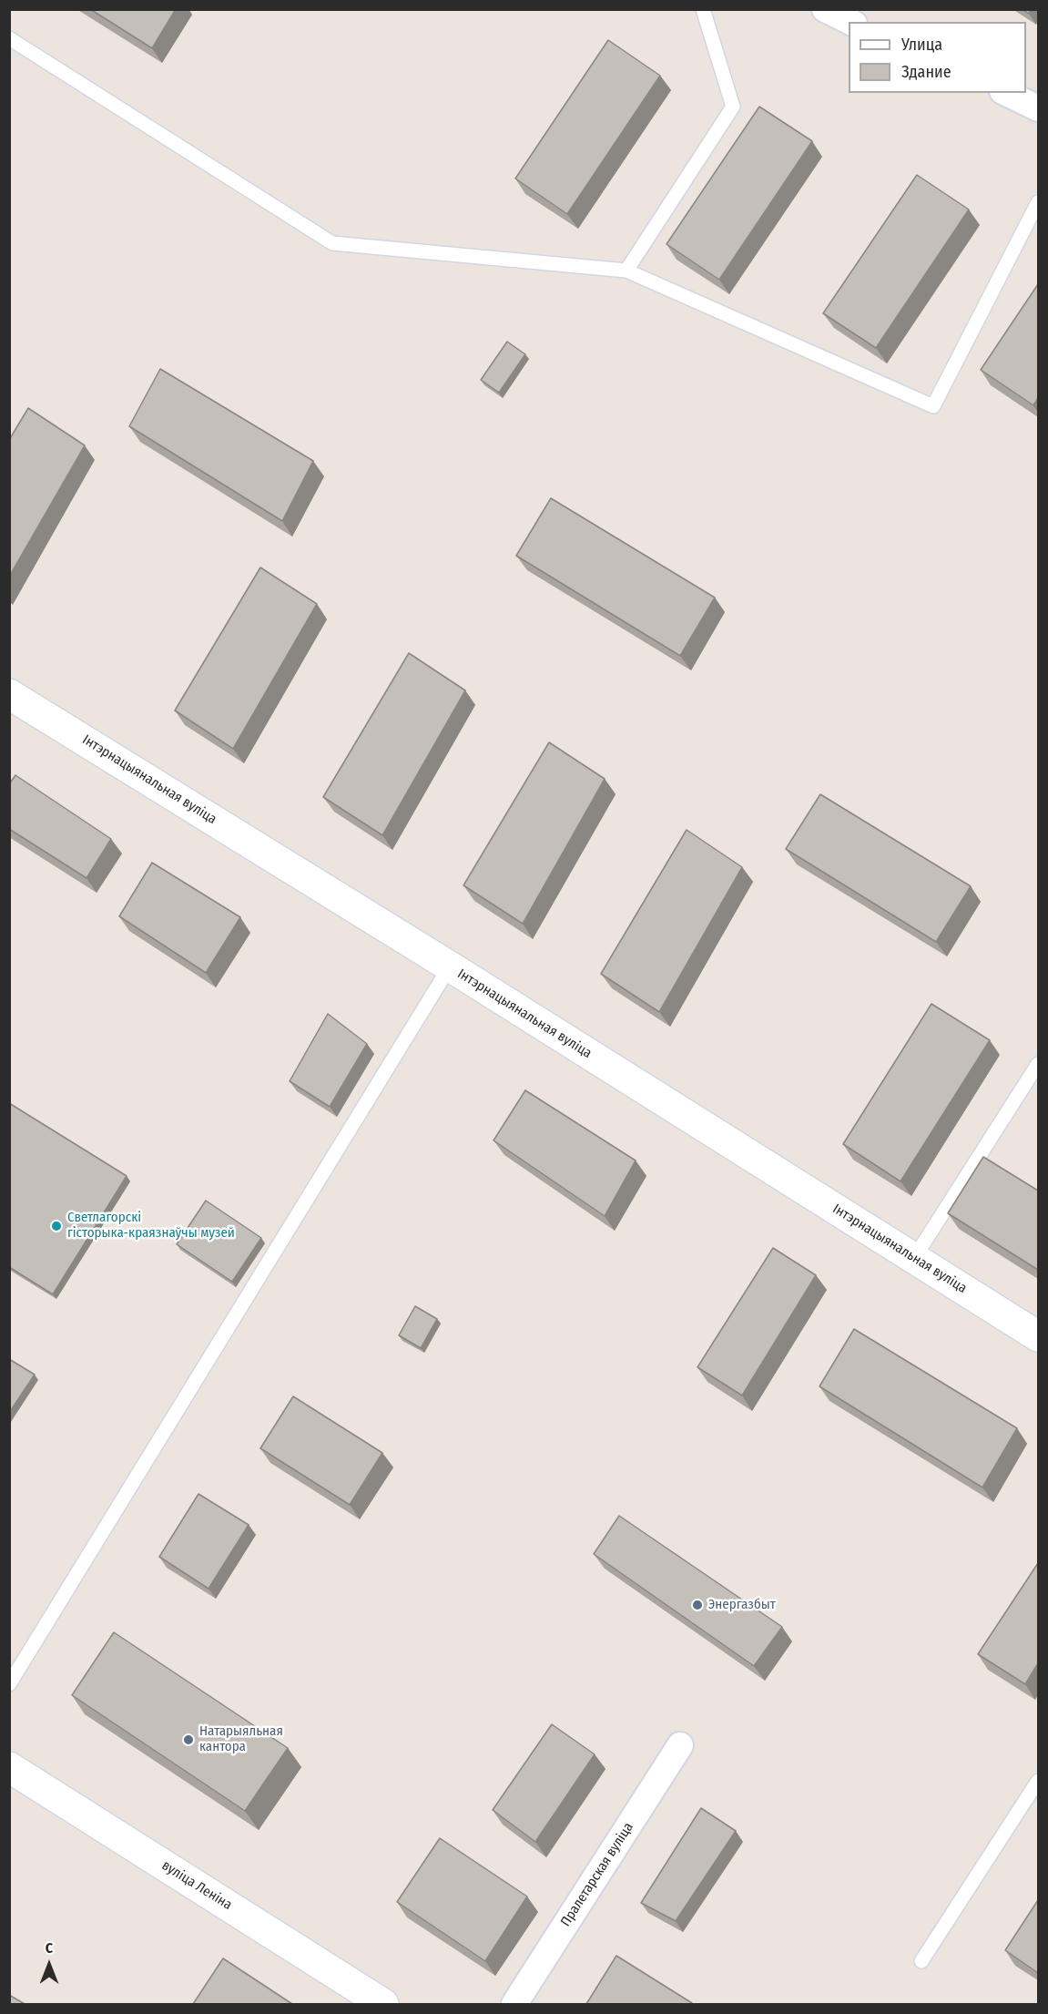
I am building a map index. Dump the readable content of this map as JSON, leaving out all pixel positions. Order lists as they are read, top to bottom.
{
  "streets": {
    "street": ["Інтэрнацыянальная вуліца", "Пралетарская вуліца", "вуліца Леніна"]
  },
  "places": ["Светлагорскі гісторыка-краязнаўчы музей", "Энергазбыт", "Натарыяльная кантора"],
  "legend": ["Улица", "Здание"],
  "north": "top"
}
